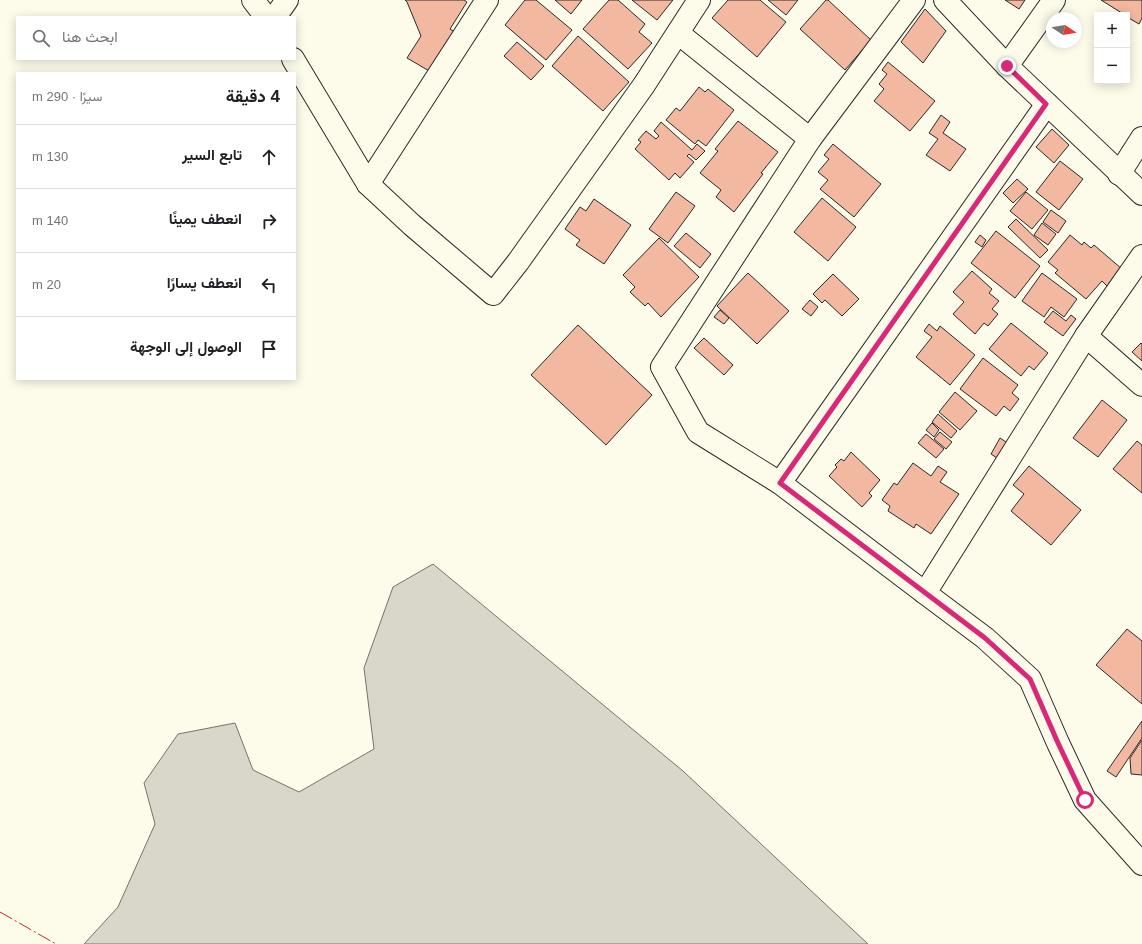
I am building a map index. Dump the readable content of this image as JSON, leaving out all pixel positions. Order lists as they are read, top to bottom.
{
  "north": "right",
  "page": {
    "map_buttons": ["+", "−"],
    "search": "ابحث هنا",
    "heading": ["4 دقيقة", "سيرًا · 290 m"],
    "list": [
      ["تابع السير", "130 m"],
      ["انعطف يمينًا", "140 m"],
      ["انعطف يسارًا", "20 m"],
      "الوصول إلى الوجهة"
    ]
  }
}
